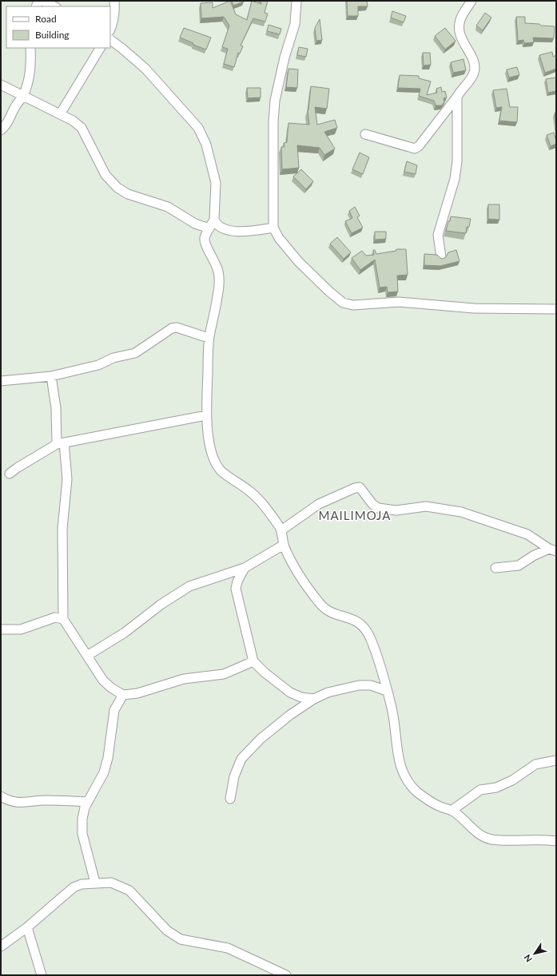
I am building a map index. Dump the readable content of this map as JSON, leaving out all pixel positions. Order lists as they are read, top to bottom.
{
  "districts": ["MAILIMOJA"],
  "legend": ["Road", "Building"],
  "north": "bottom left"
}
